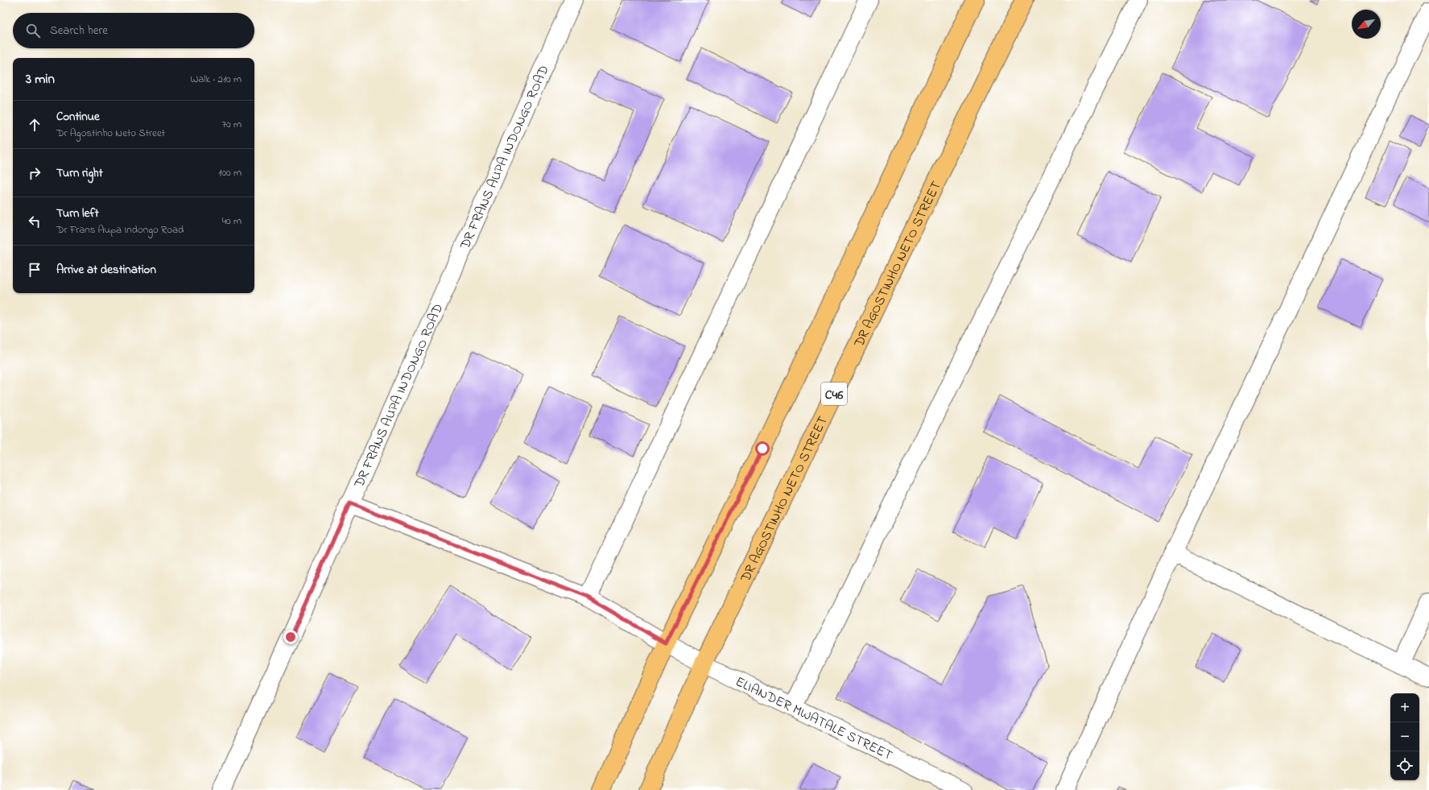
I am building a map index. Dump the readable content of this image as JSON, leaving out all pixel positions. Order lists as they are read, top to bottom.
{
  "streets": {
    "main road": ["DR AGOSTINHO NETO STREET", "C46"],
    "street": ["DR FRANS AUPA INDONGO ROAD", "ELIANDER MWATALE STREET"]
  },
  "crossings": [
    ["DR FRANS AUPA INDONGO ROAD", "ELIANDER MWATALE STREET"],
    ["DR AGOSTINHO NETO STREET", "ELIANDER MWATALE STREET"]
  ],
  "north": "bottom left",
  "page": {
    "search": "Search here",
    "heading": ["3 min", "Walk · 210 m"],
    "list": [
      ["Continue", "Dr Agostinho Neto Street", "70 m"],
      ["Turn right", "100 m"],
      ["Turn left", "Dr Frans Aupa Indongo Road", "40 m"],
      "Arrive at destination"
    ],
    "map_buttons": ["+", "−"]
  }
}
